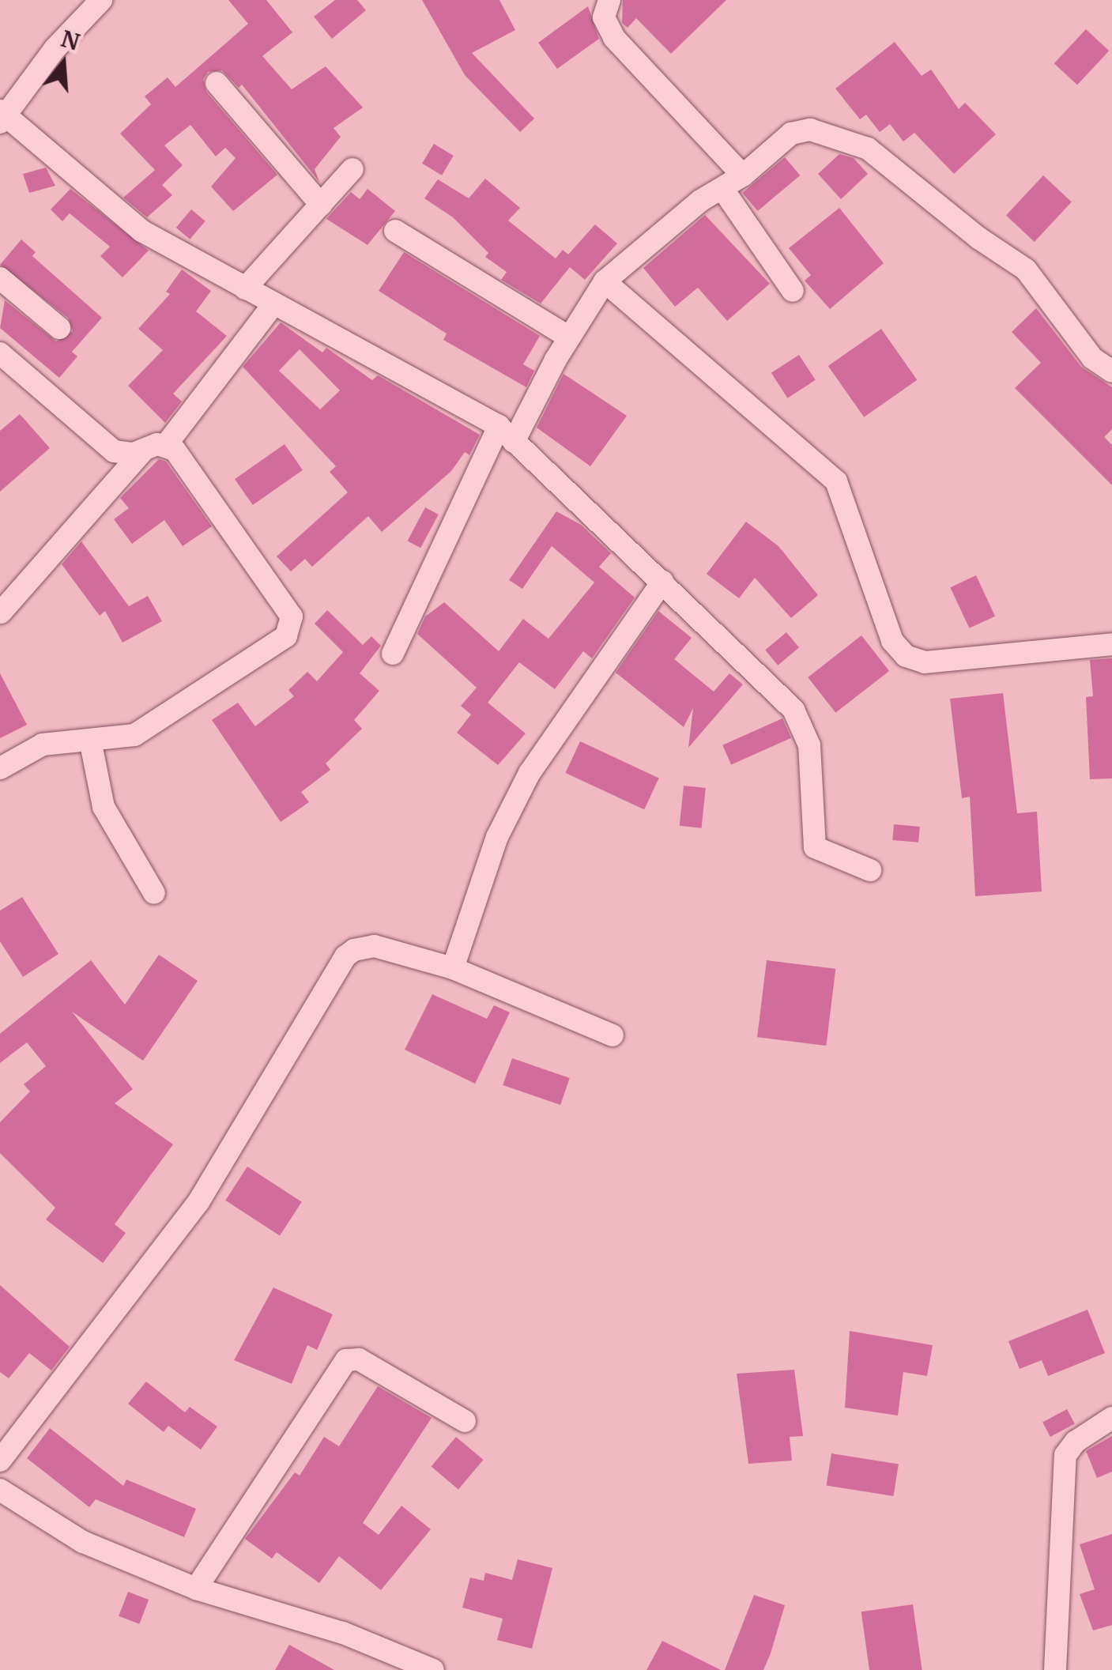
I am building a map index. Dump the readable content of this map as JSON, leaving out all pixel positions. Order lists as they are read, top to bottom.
{
  "north": "top"
}
